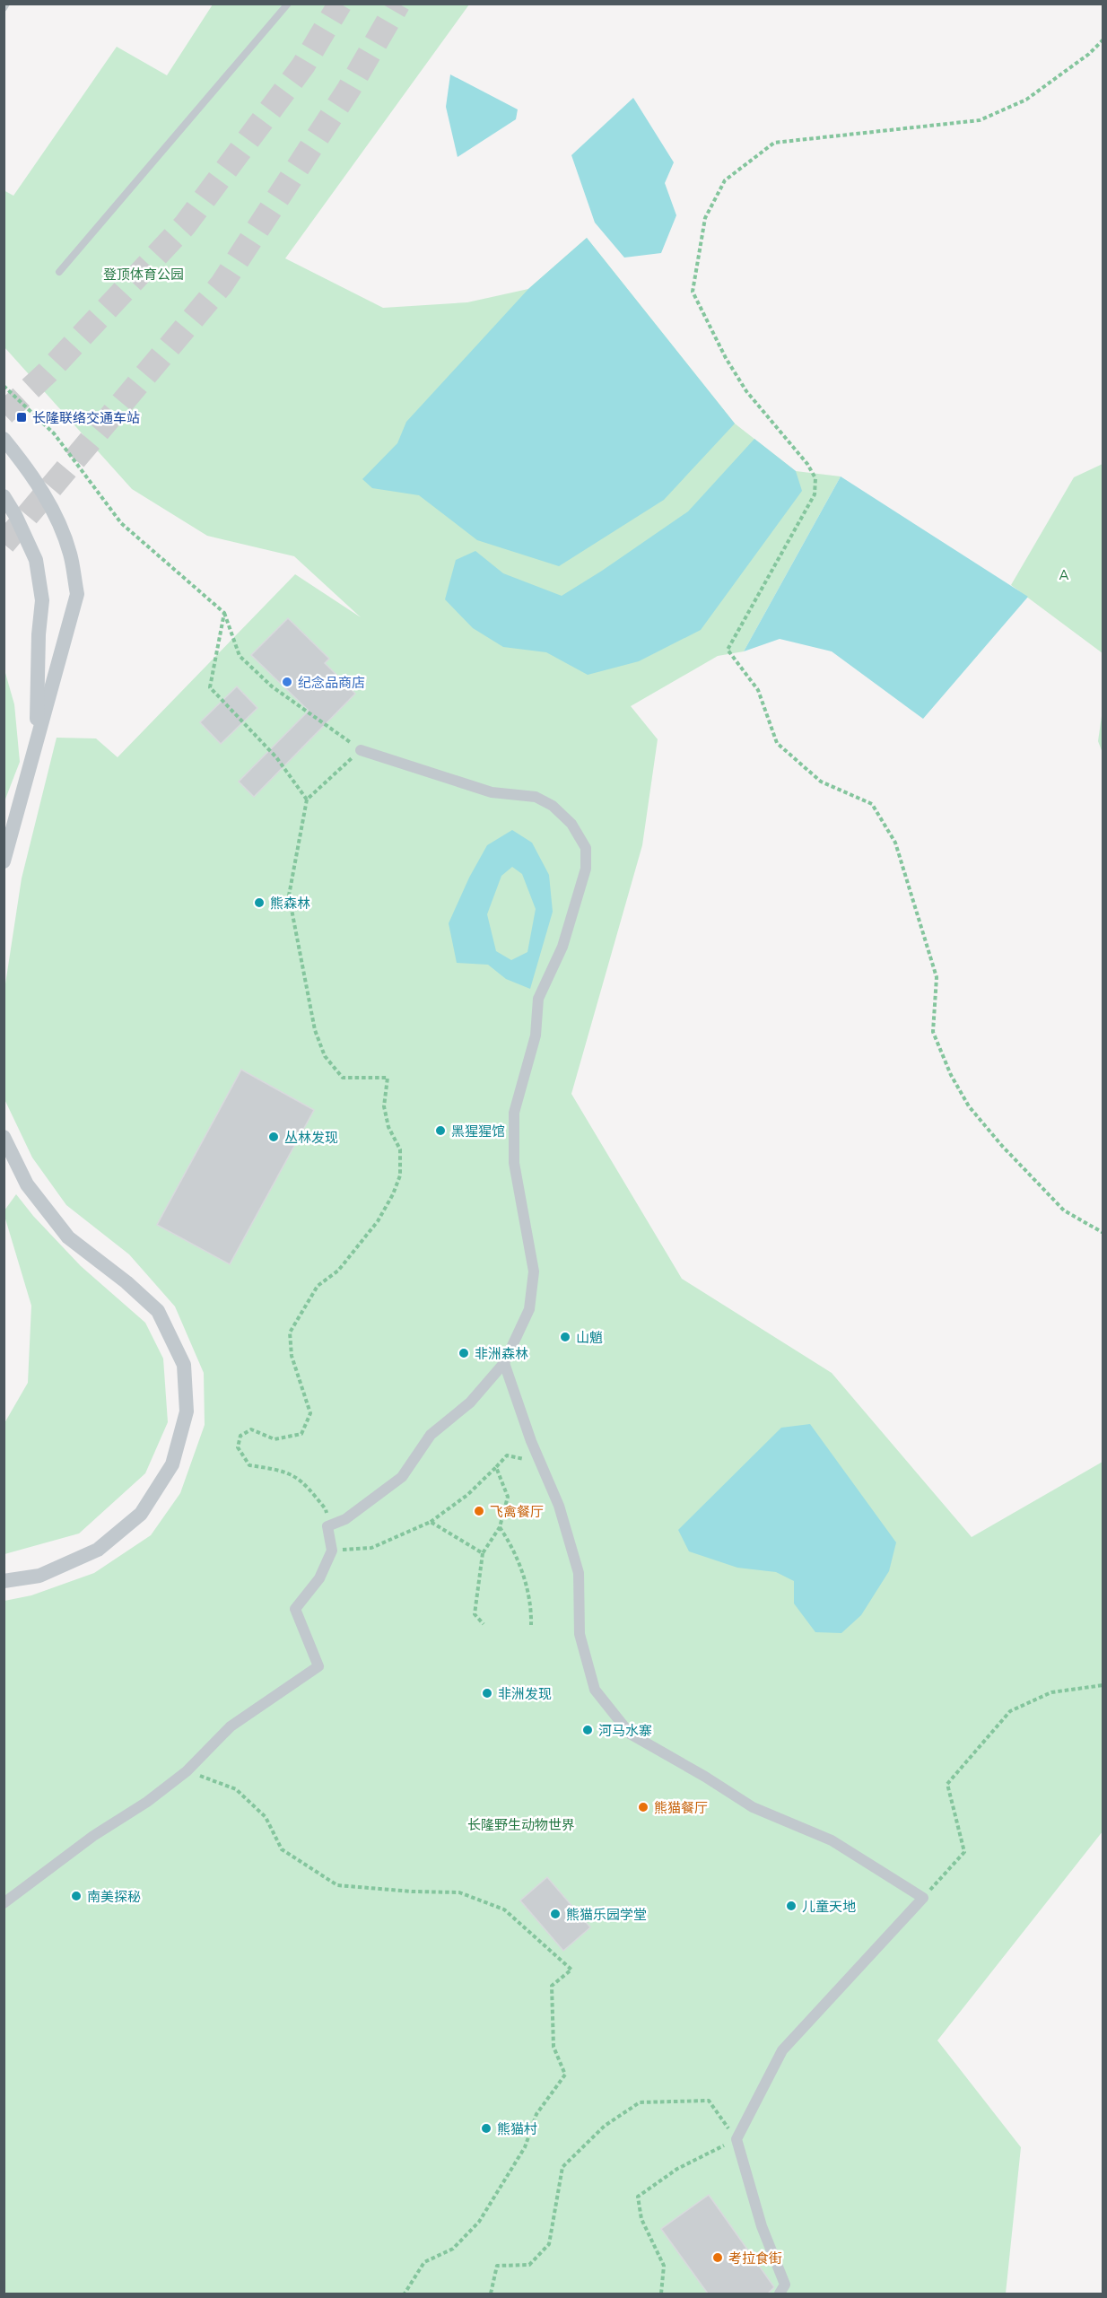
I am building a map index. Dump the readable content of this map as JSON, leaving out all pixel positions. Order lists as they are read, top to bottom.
{
  "parks": ["登顶体育公园", "A", "长隆野生动物世界"],
  "places": {
    "transit": ["长隆联络交通车站"],
    "other": [
      "纪念品商店",
      "熊森林",
      "黑猩猩馆",
      "丛林发现",
      "山魈",
      "非洲森林",
      "飞禽餐厅",
      "非洲发现",
      "河马水寨",
      "熊猫餐厅",
      "南美探秘",
      "儿童天地",
      "熊猫乐园学堂",
      "熊猫村",
      "考拉食街"
    ]
  }
}
